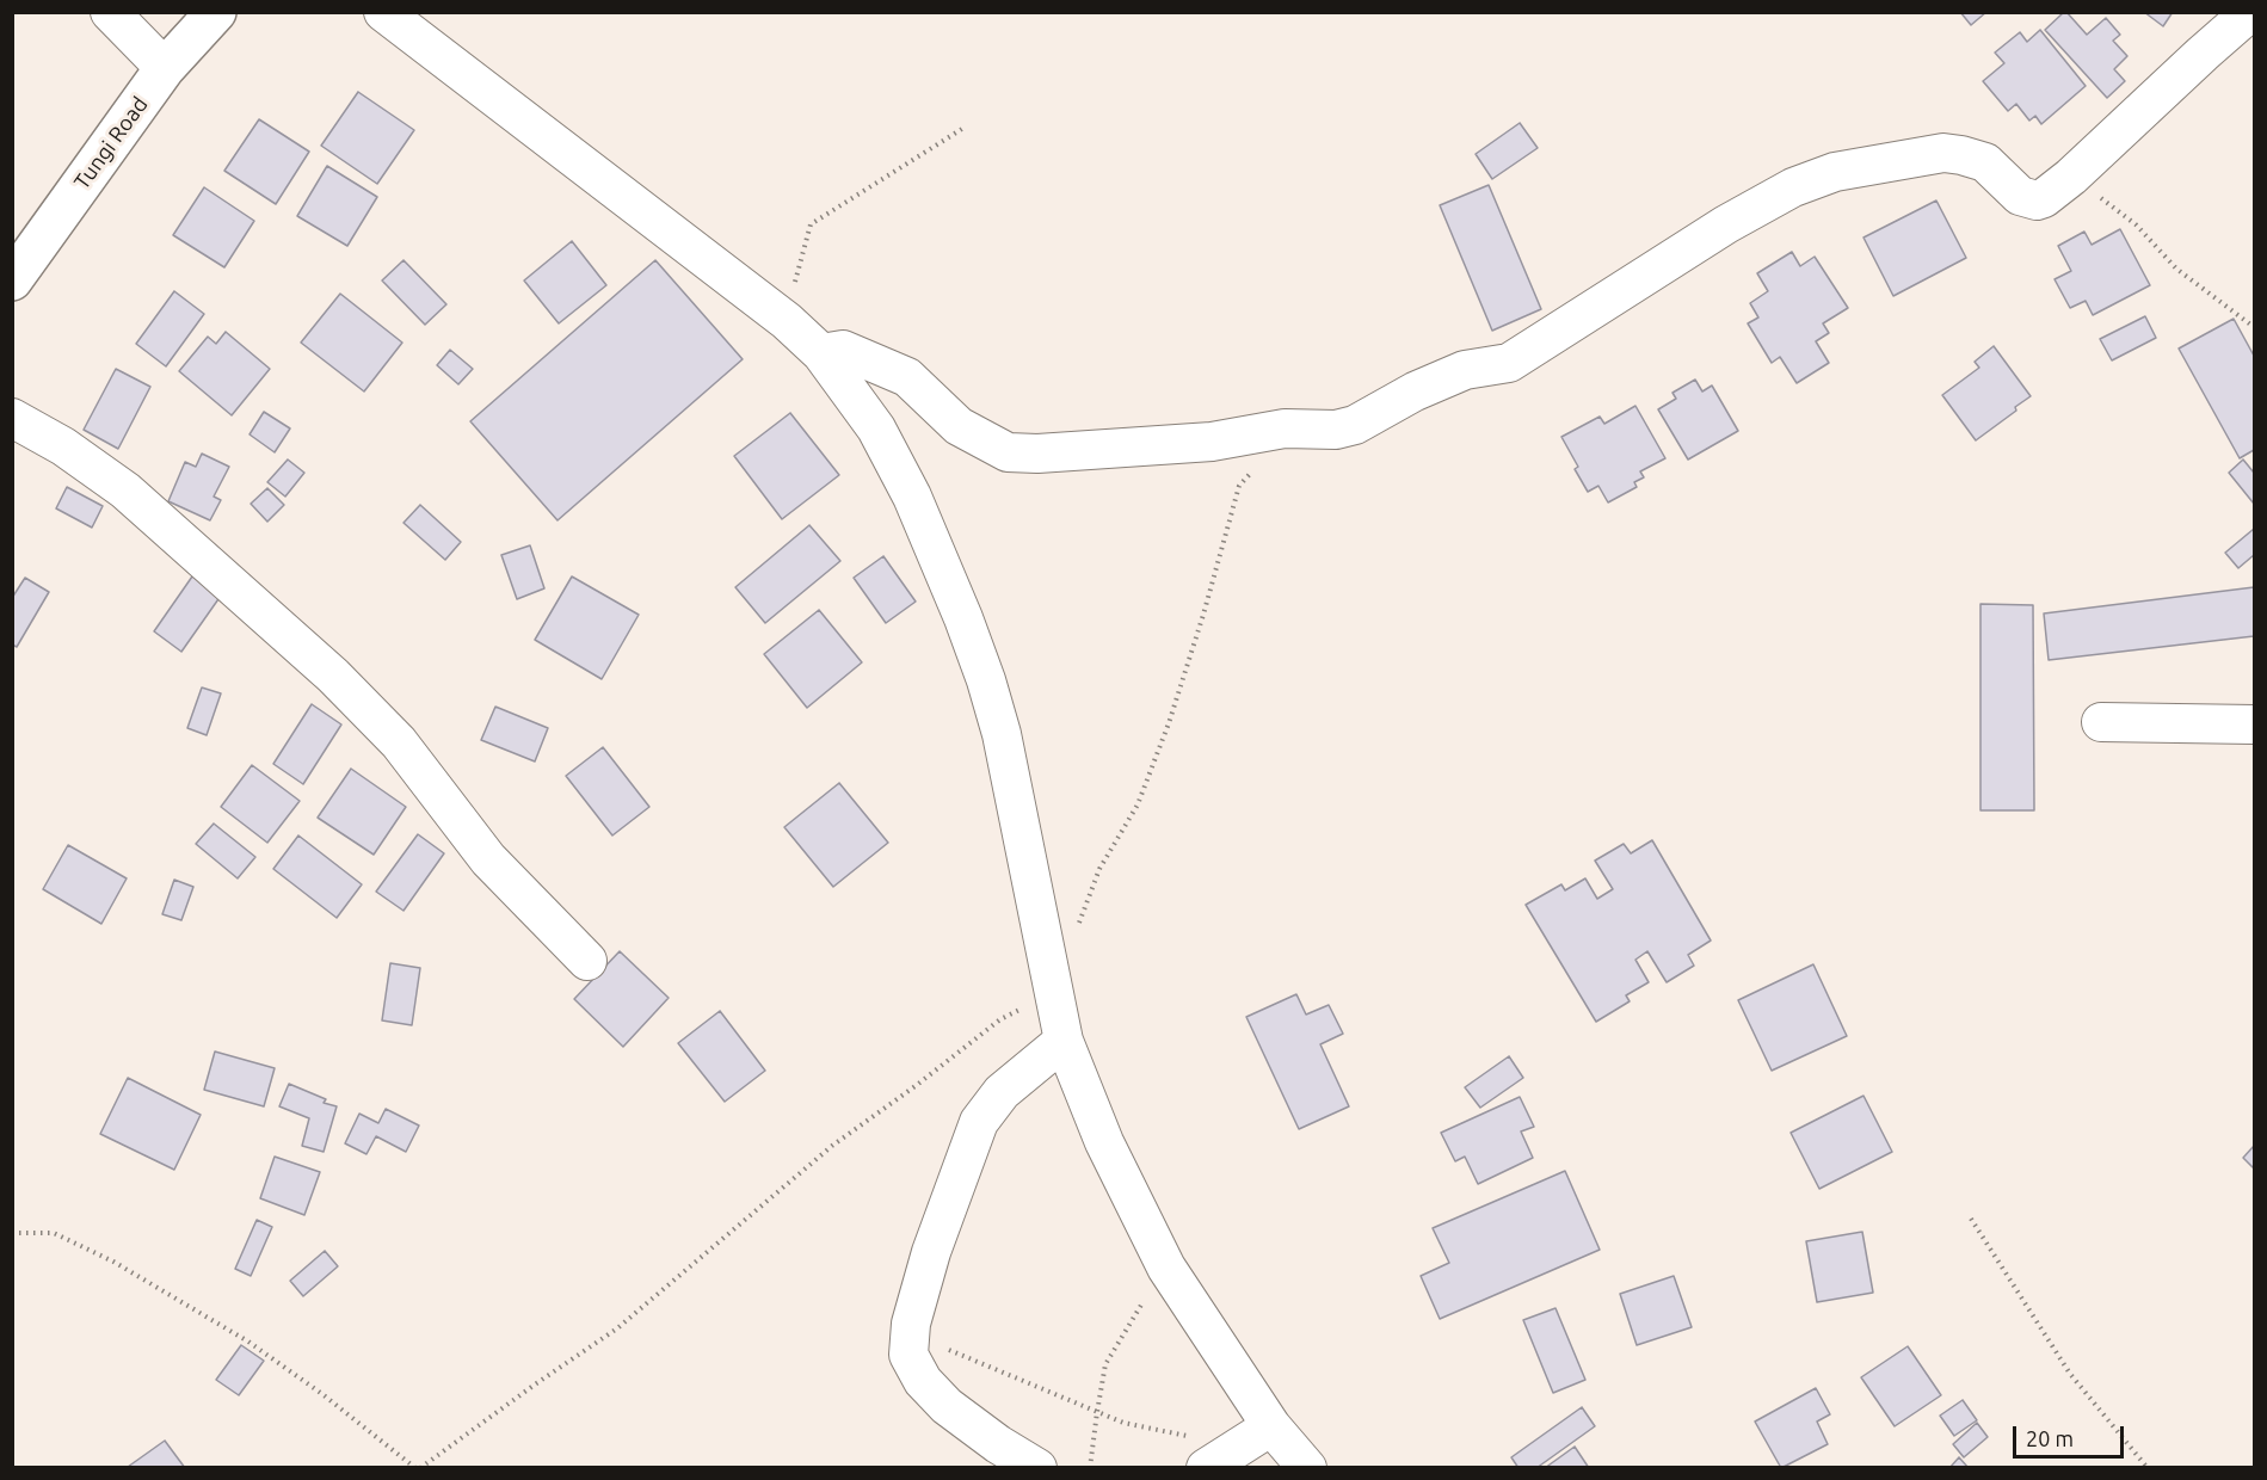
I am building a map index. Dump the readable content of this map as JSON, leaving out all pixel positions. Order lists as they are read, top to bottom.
{
  "streets": {
    "main road": ["Tungi Road"]
  },
  "scale_bar": "20 m"
}
